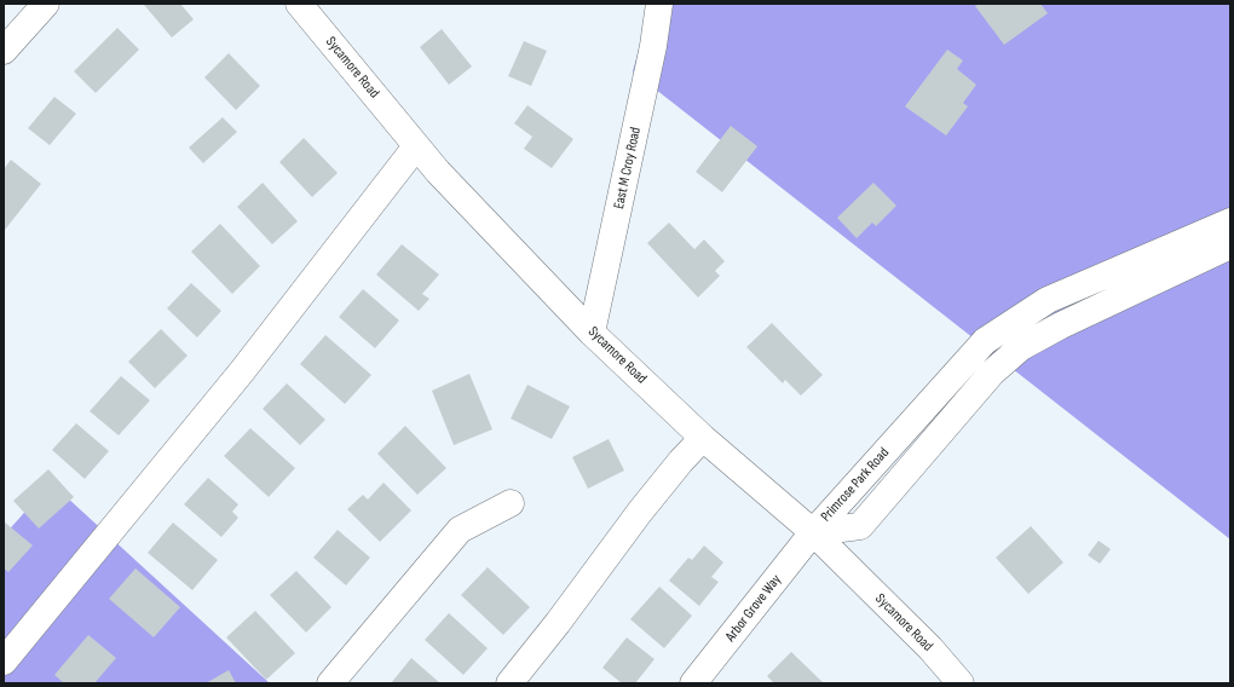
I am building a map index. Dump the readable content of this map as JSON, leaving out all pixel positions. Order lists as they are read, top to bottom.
{
  "streets": {
    "street": [
      "Sycamore Road",
      "East M Croy Road",
      "Primrose Park Road",
      "Arbor Grove Way"
    ]
  },
  "crossings": [
    ["Sycamore Road", "East M Croy Road"],
    ["Sycamore Road", "Primrose Park Road"],
    ["Sycamore Road", "Arbor Grove Way"],
    ["Primrose Park Road", "Arbor Grove Way"]
  ]
}
